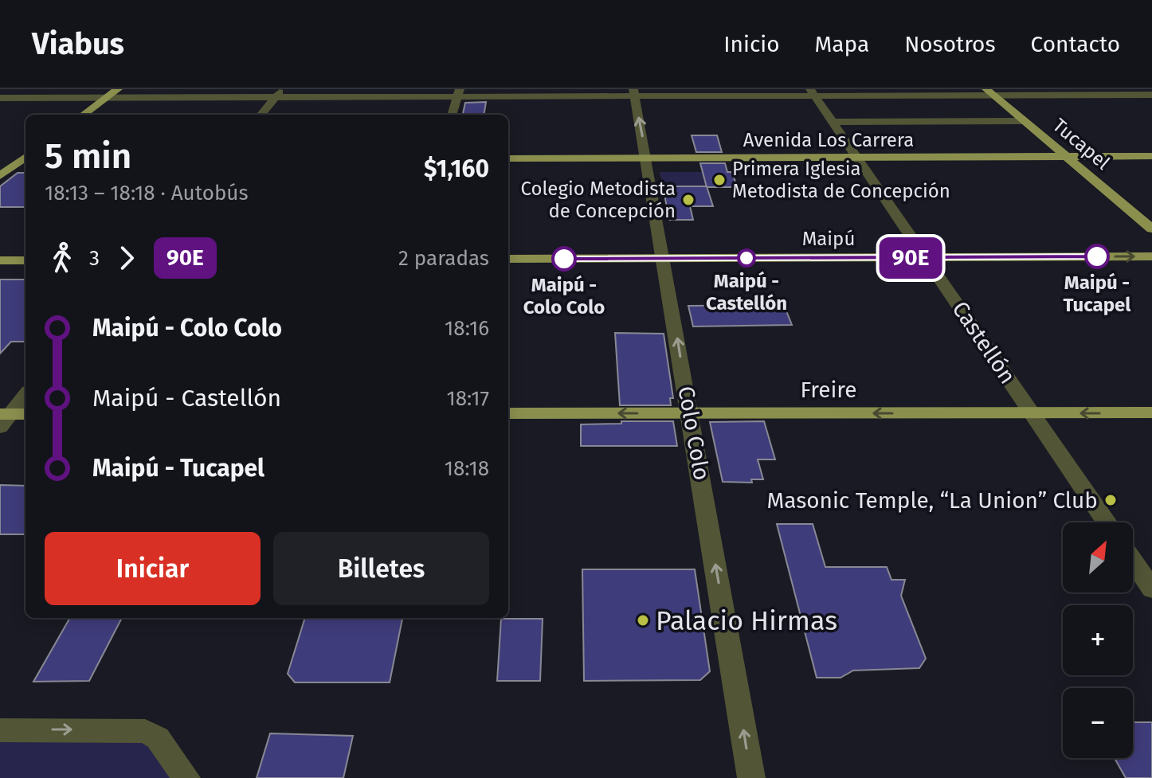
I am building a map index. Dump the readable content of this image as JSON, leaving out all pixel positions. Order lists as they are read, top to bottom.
{
  "streets": {
    "main road": [
      "Avenida Los Carrera",
      "Tucapel",
      "Maipú",
      "Freire"
    ],
    "street": ["Castellón", "Colo Colo"]
  },
  "crossings": [
    ["Avenida Los Carrera", "Tucapel"],
    ["Avenida Los Carrera", "Castellón"],
    ["Avenida Los Carrera", "Colo Colo"],
    ["Maipú", "Castellón"],
    ["Maipú", "Colo Colo"],
    ["Castellón", "Freire"],
    ["Freire", "Colo Colo"]
  ],
  "one_way": ["Maipú", "Freire", "Colo Colo"],
  "places": [
    "Primera Iglesia Metodista de Concepción",
    "Colegio Metodista de Concepción",
    "Maipú - Tucapel",
    "Maipú - Castellón",
    "Maipú - Colo Colo",
    "Masonic Temple, “La Union” Club",
    "Palacio Hirmas"
  ],
  "lines": ["bus line 90E"],
  "north": "top right",
  "page": {
    "header": "Viabus",
    "nav": [
      "Inicio",
      "Mapa",
      "Nosotros",
      "Contacto"
    ],
    "on_map": "90E",
    "heading": ["5 min", "18:13 – 18:18 · Autobús", "$1,160"],
    "legs": ["3", "90E", "2 paradas"],
    "list": [
      {
        "name": "Maipú - Colo Colo",
        "value": "18:16"
      },
      {
        "name": "Maipú - Castellón",
        "value": "18:17"
      },
      {
        "name": "Maipú - Tucapel",
        "value": "18:18"
      }
    ],
    "buttons": ["Iniciar", "Billetes"],
    "map_buttons": ["+", "−"]
  }
}
